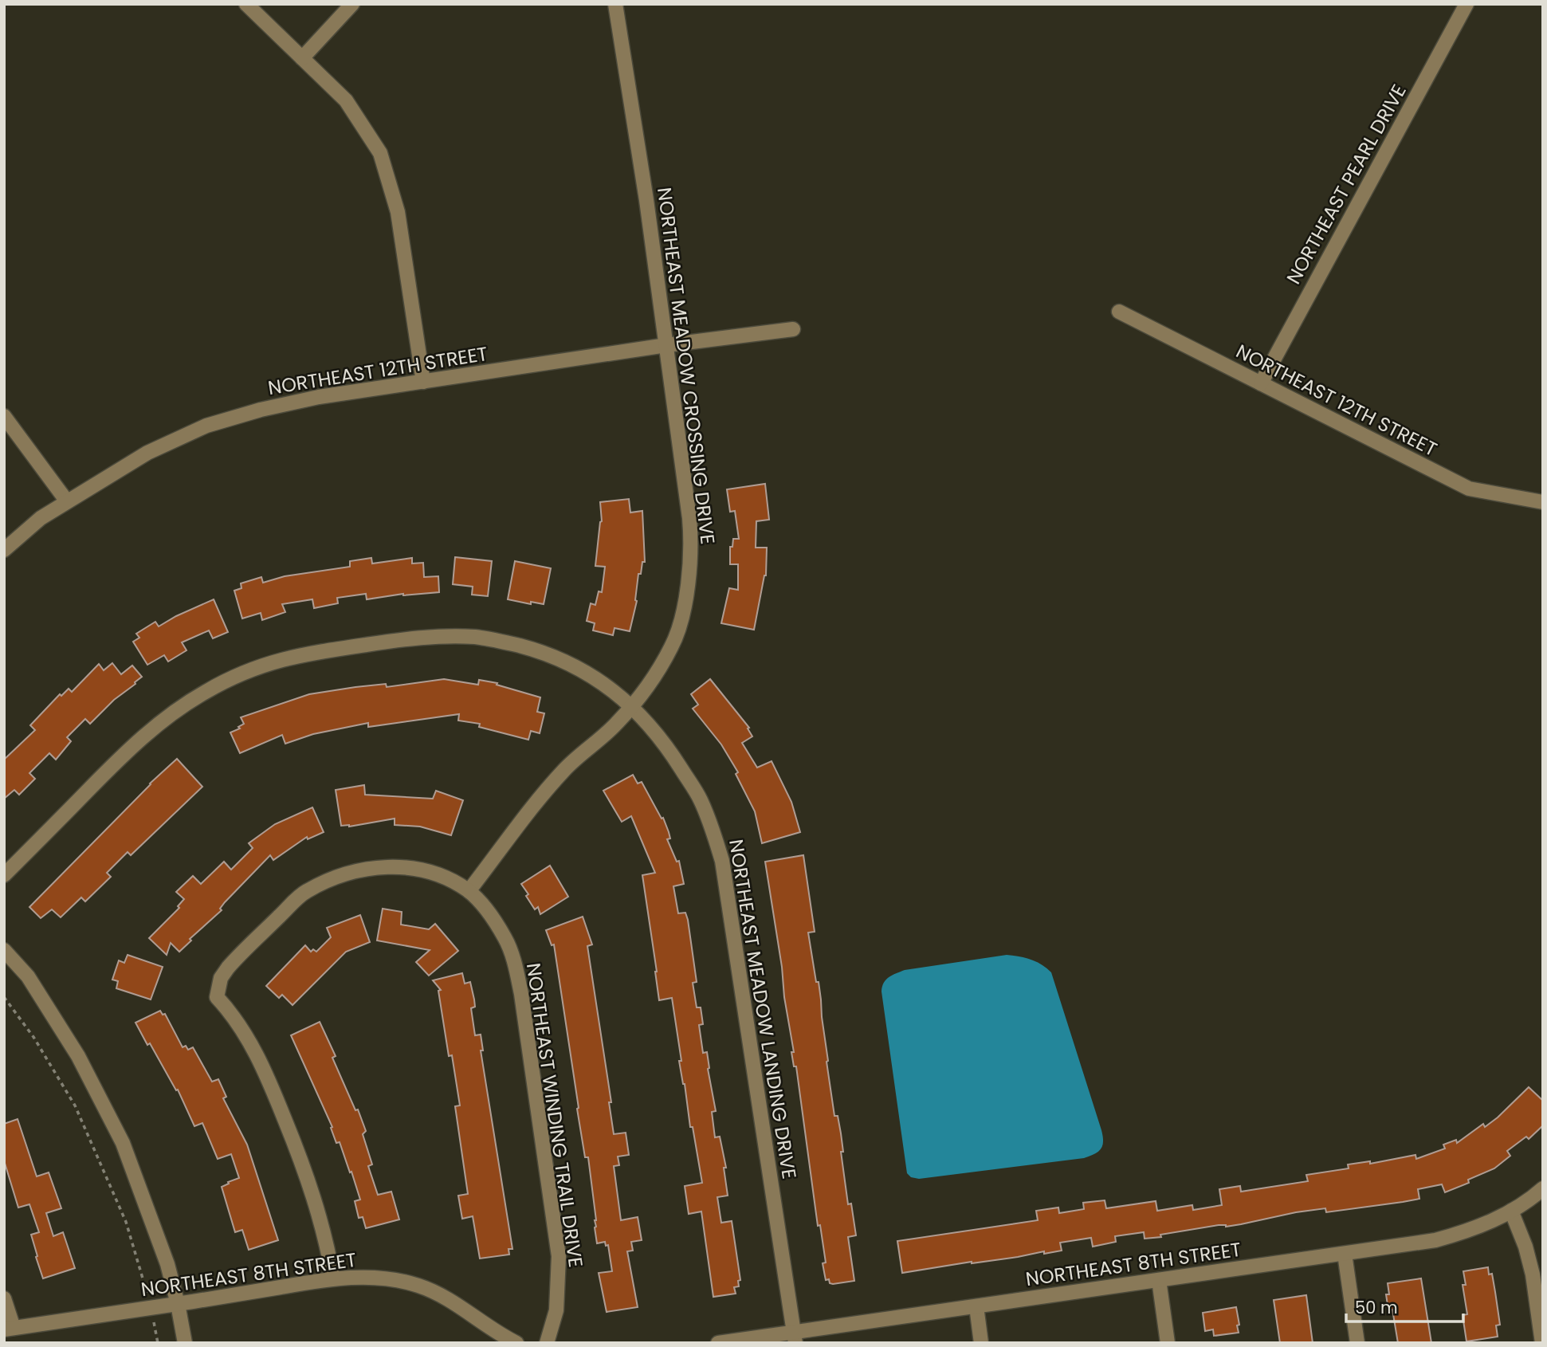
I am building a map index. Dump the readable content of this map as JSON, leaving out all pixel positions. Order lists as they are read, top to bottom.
{
  "streets": {
    "street": [
      "NORTHEAST PEARL DRIVE",
      "NORTHEAST MEADOW CROSSING DRIVE",
      "NORTHEAST 12TH STREET",
      "NORTHEAST MEADOW LANDING DRIVE",
      "NORTHEAST WINDING TRAIL DRIVE",
      "NORTHEAST 8TH STREET"
    ]
  },
  "crossings": [
    ["NORTHEAST PEARL DRIVE", "NORTHEAST 12TH STREET"],
    ["NORTHEAST MEADOW CROSSING DRIVE", "NORTHEAST 12TH STREET"],
    ["NORTHEAST MEADOW CROSSING DRIVE", "NORTHEAST MEADOW LANDING DRIVE"],
    ["NORTHEAST MEADOW CROSSING DRIVE", "NORTHEAST WINDING TRAIL DRIVE"],
    ["NORTHEAST MEADOW LANDING DRIVE", "NORTHEAST 8TH STREET"],
    ["NORTHEAST WINDING TRAIL DRIVE", "NORTHEAST 8TH STREET"]
  ],
  "scale_bar": "50 m"
}
